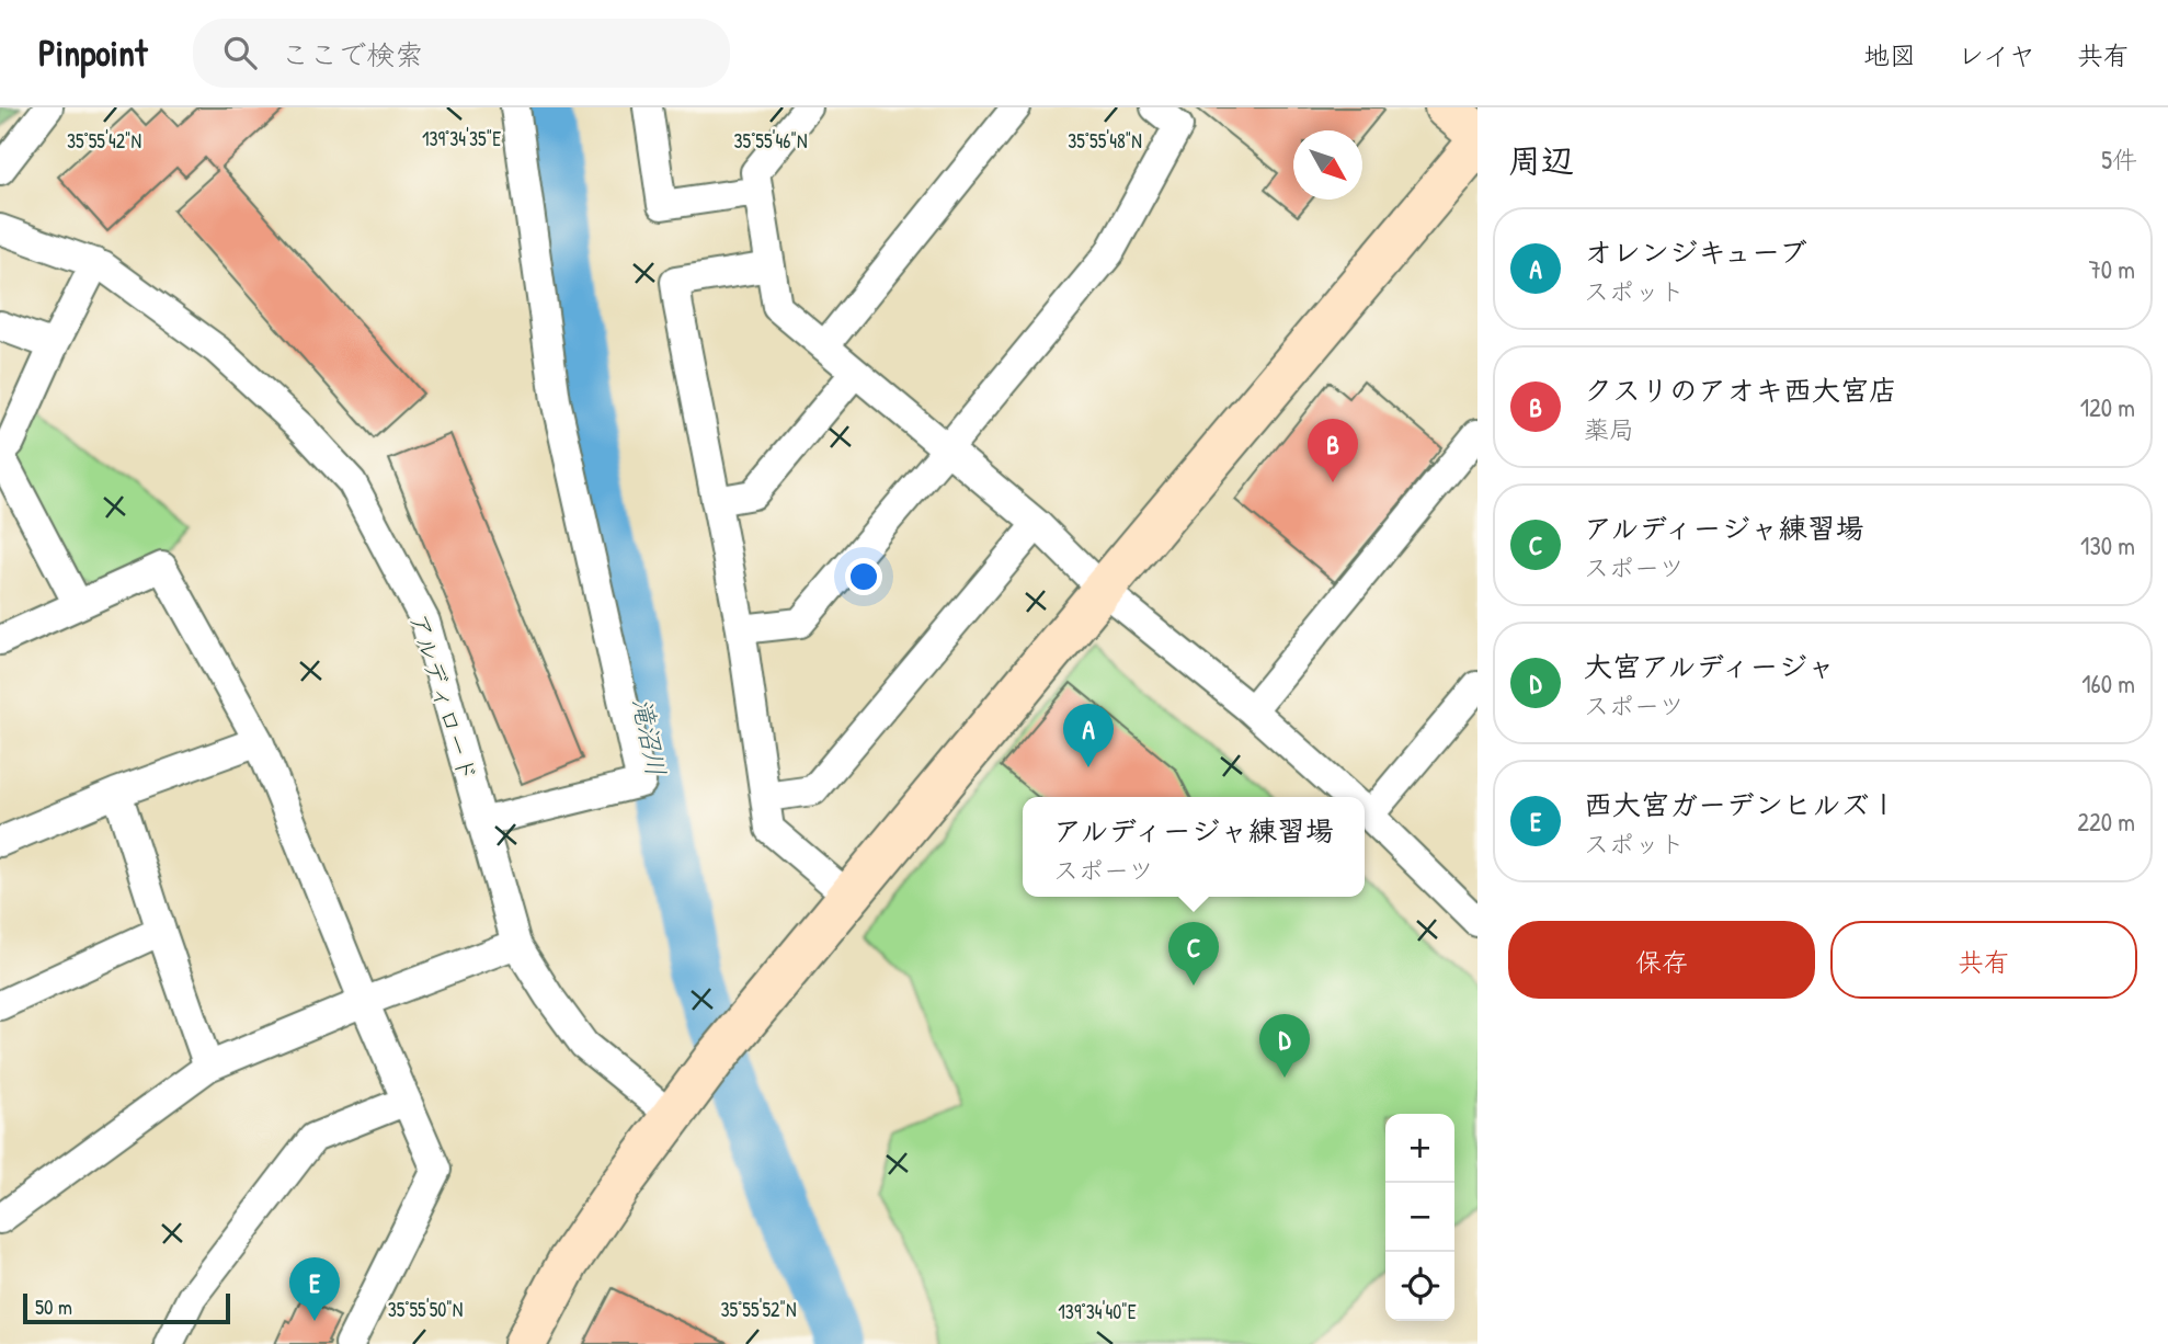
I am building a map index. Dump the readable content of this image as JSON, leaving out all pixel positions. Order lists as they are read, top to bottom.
{
  "streets": {
    "street": ["アルディロード"]
  },
  "water": ["滝沼川"],
  "scale_bar": "50 m",
  "north": "bottom right",
  "page": {
    "header": "Pinpoint",
    "search": "ここで検索",
    "nav": ["地図", "レイヤ", "共有"],
    "heading": ["周辺", "5件"],
    "list": [
      {
        "mark": "A",
        "name": "オレンジキューブ",
        "note": "スポット",
        "value": "70 m"
      },
      {
        "mark": "B",
        "name": "クスリのアオキ西大宮店",
        "note": "薬局",
        "value": "120 m"
      },
      {
        "mark": "C",
        "name": "アルディージャ練習場",
        "note": "スポーツ",
        "value": "130 m"
      },
      {
        "mark": "D",
        "name": "大宮アルディージャ",
        "note": "スポーツ",
        "value": "160 m"
      },
      {
        "mark": "E",
        "name": "西大宮ガーデンヒルズⅠ",
        "note": "スポット",
        "value": "220 m"
      }
    ],
    "pins": [
      "B",
      "A",
      "C",
      "D",
      "E"
    ],
    "popup": ["アルディージャ練習場", "スポーツ"],
    "buttons": ["保存", "共有"],
    "map_buttons": ["+", "−"],
    "scale": "50 m"
  },
  "coordinates": [
    "139°34'35\"E",
    "35°55'42\"N",
    "35°55'46\"N",
    "35°55'48\"N",
    "35°55'50\"N",
    "35°55'52\"N",
    "139°34'40\"E"
  ]
}
